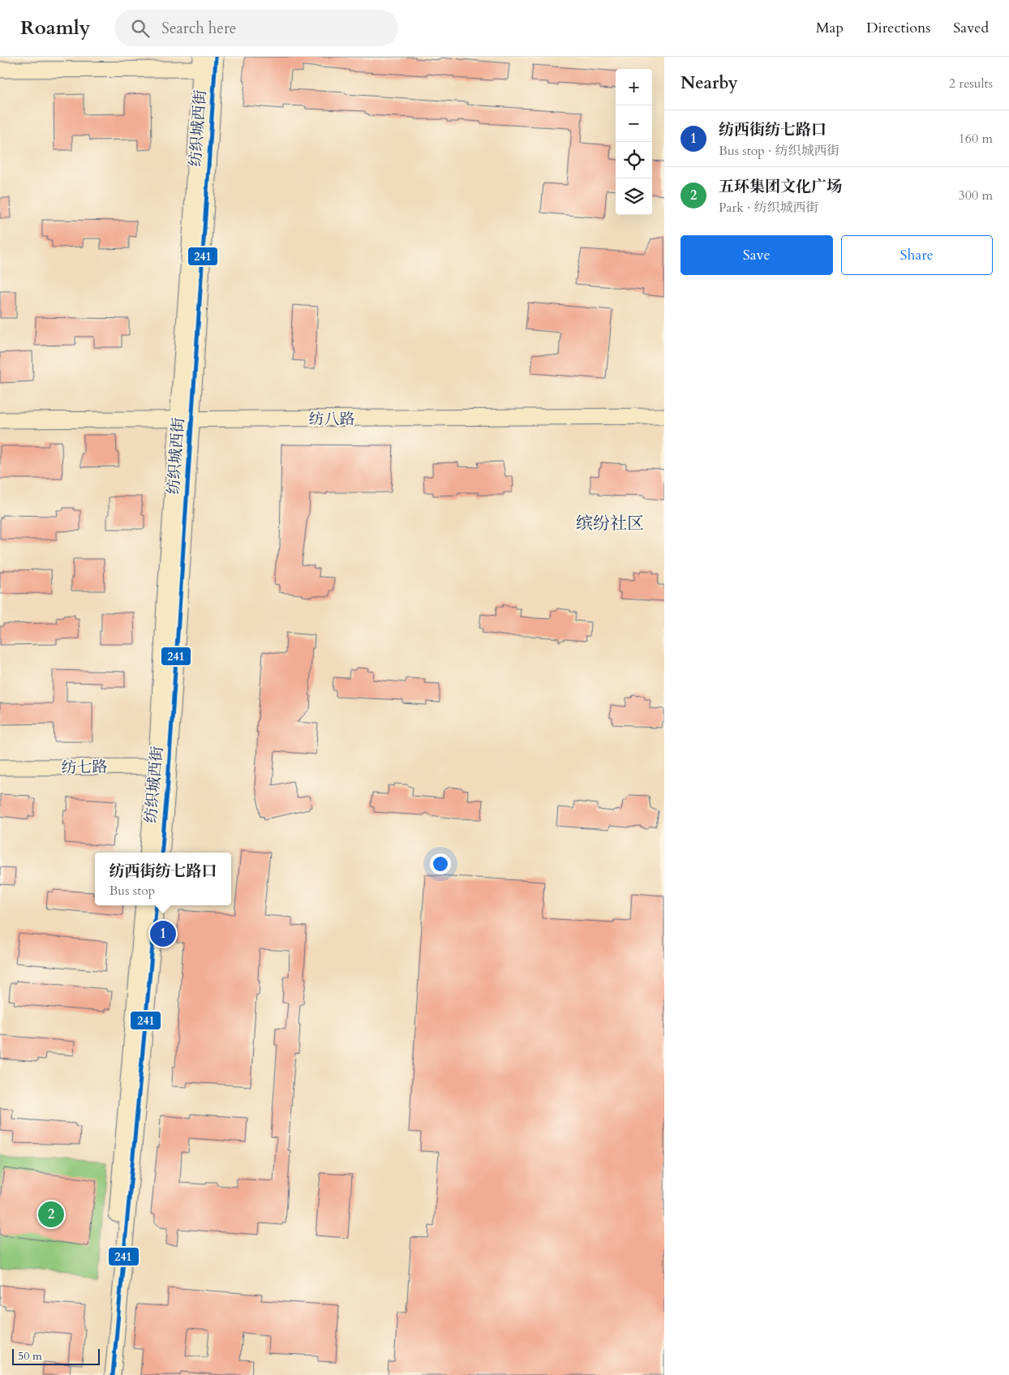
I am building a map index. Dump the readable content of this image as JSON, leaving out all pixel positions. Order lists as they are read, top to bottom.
{
  "streets": {
    "street": ["纺织城西街", "纺八路", "纺七路"]
  },
  "crossings": [
    ["纺织城西街", "纺八路"],
    ["纺织城西街", "纺七路"]
  ],
  "districts": ["缤纷社区"],
  "lines": ["transit line 241"],
  "scale_bar": "50 m",
  "page": {
    "header": "Roamly",
    "search": "Search here",
    "nav": ["Map", "Directions", "Saved"],
    "heading": ["Nearby", "2 results"],
    "map_buttons": ["+", "−"],
    "list": [
      {
        "mark": "1",
        "name": "纺西街纺七路口",
        "note": "Bus stop · 纺织城西街",
        "value": "160 m"
      },
      {
        "mark": "2",
        "name": "五环集团文化广场",
        "note": "Park · 纺织城西街",
        "value": "300 m"
      }
    ],
    "buttons": ["Save", "Share"],
    "popup": ["纺西街纺七路口", "Bus stop"],
    "pins": ["1", "2"],
    "scale": "50 m"
  }
}
